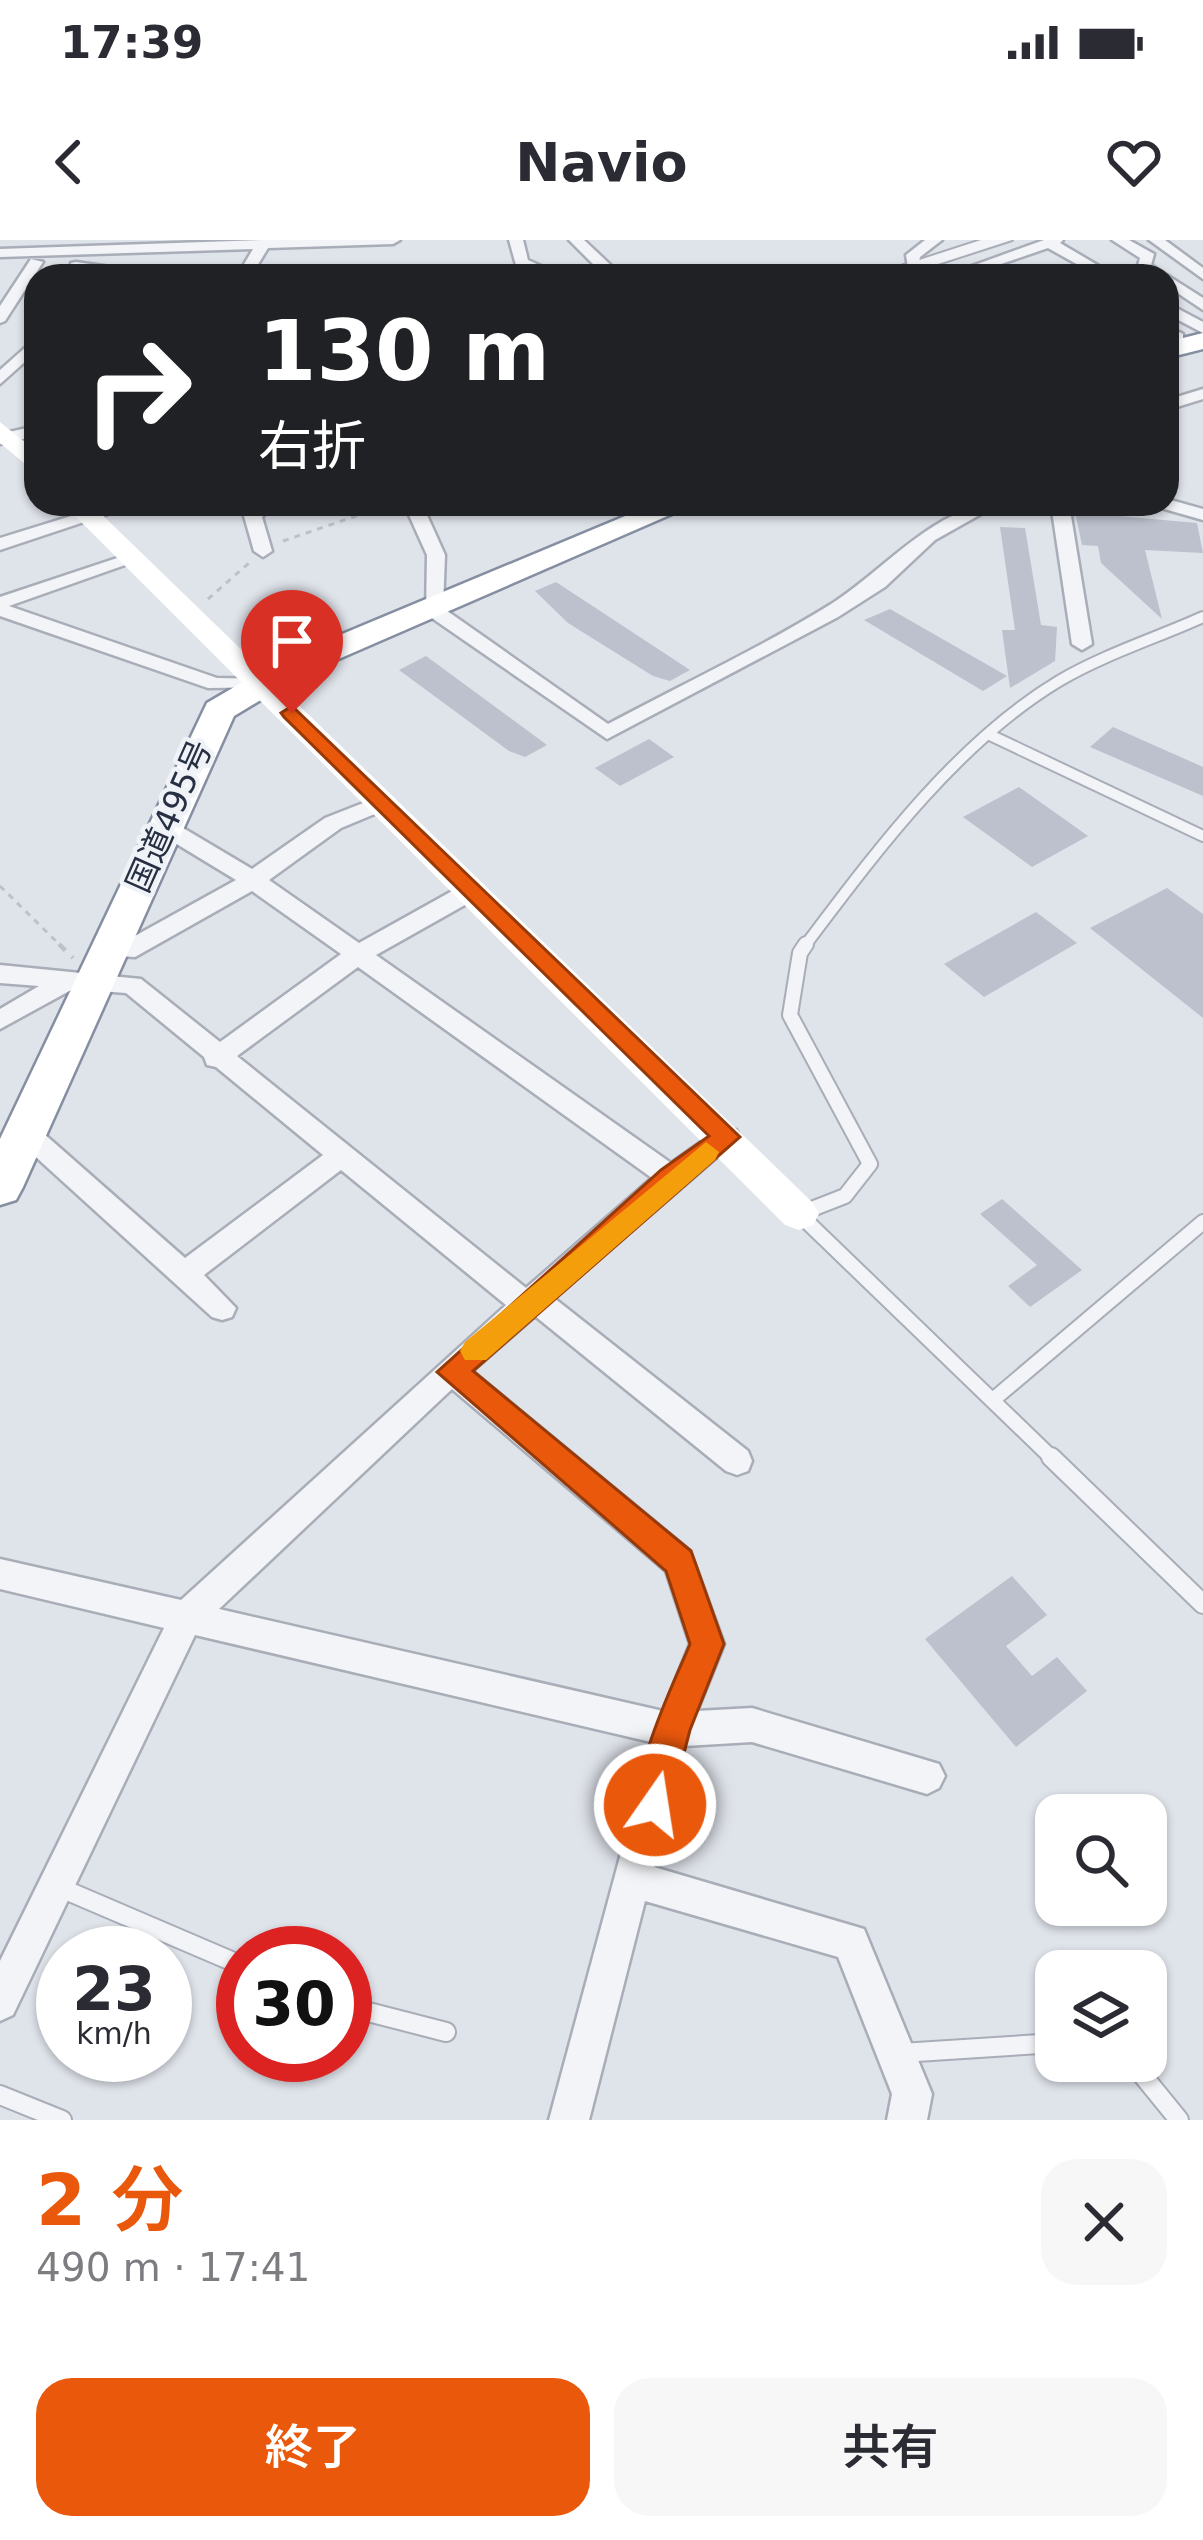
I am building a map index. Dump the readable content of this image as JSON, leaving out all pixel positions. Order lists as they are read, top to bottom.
{
  "streets": {
    "highway": ["国道495号"]
  },
  "page": {
    "status": "17:39",
    "header": "Navio",
    "turn": ["130 m", "右折"],
    "speed": "23 km/h",
    "limit": "30",
    "heading": ["2 分", "490 m · 17:41"],
    "buttons": ["終了", "共有"]
  }
}
